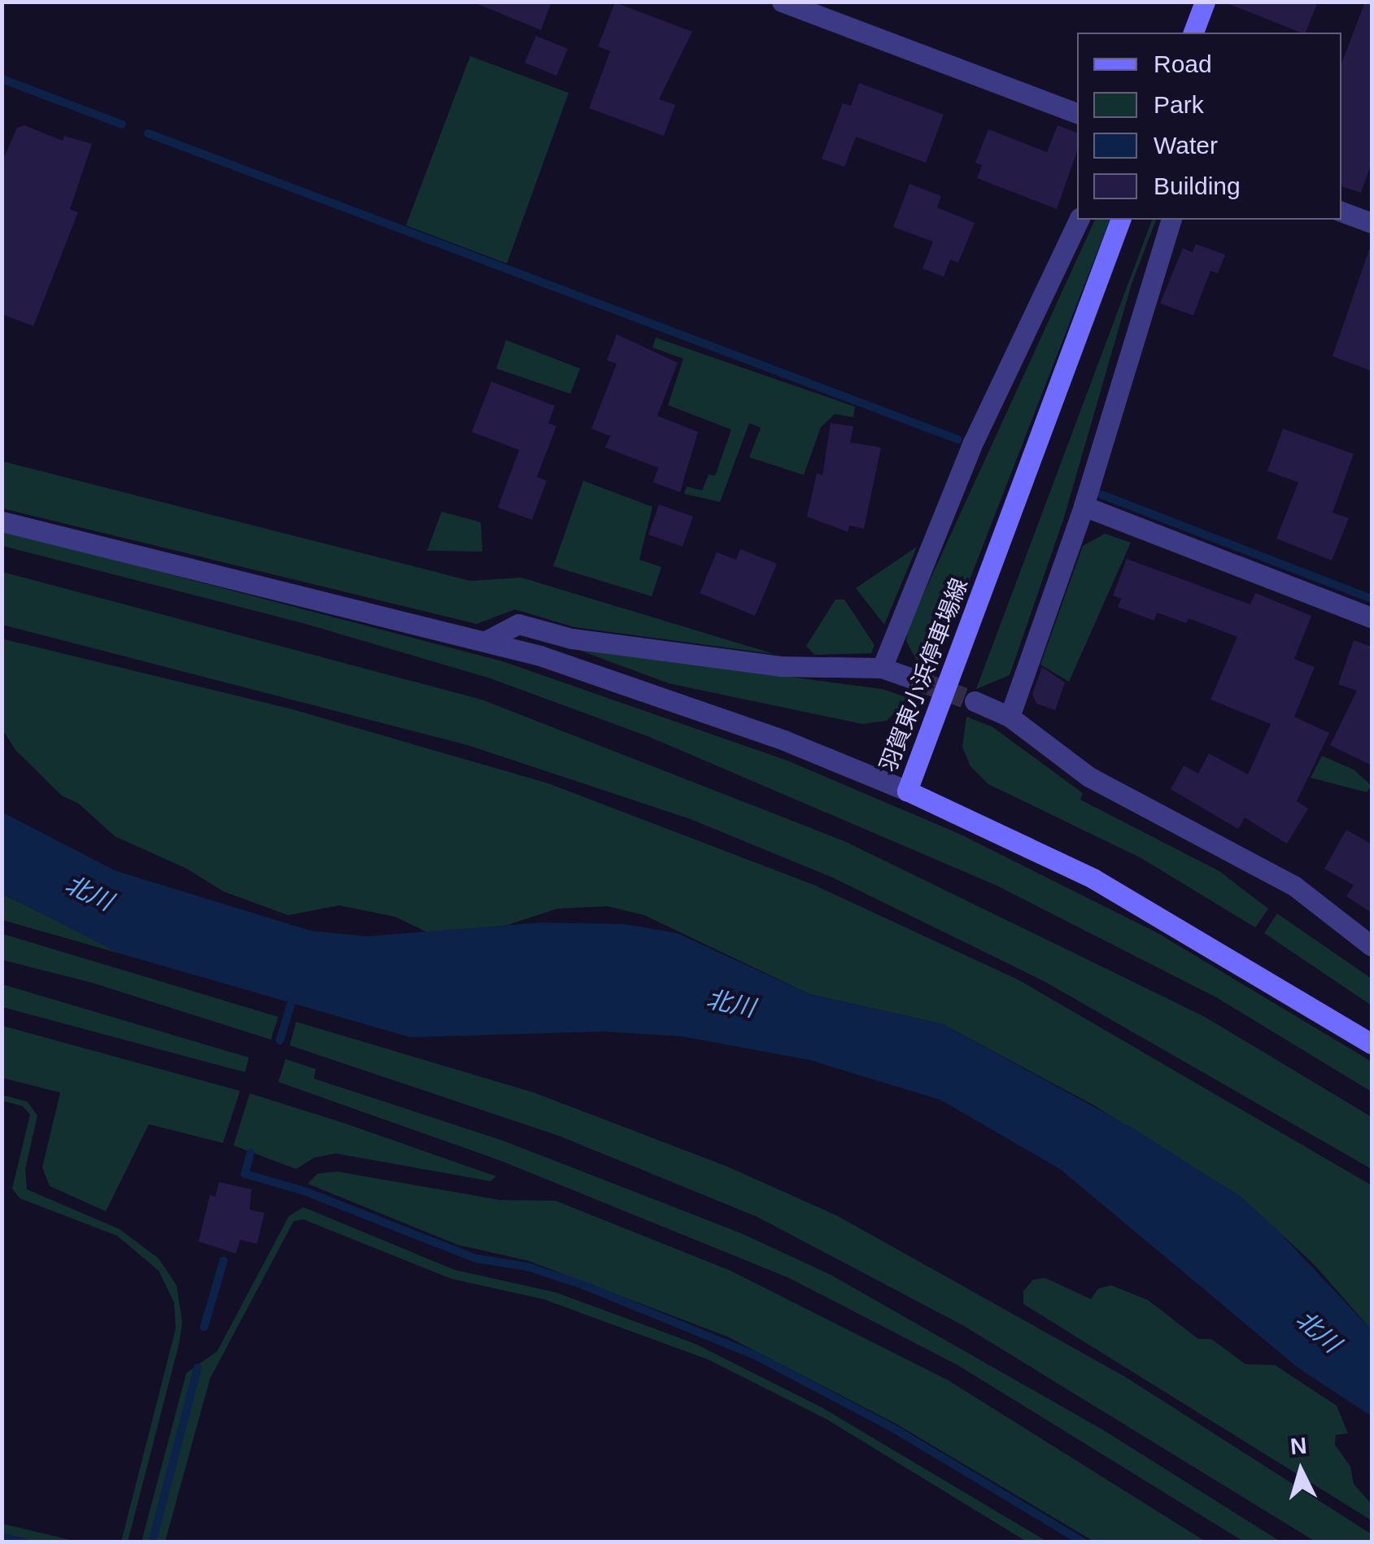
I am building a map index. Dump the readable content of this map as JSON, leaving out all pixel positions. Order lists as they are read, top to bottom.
{
  "streets": {
    "main road": ["羽賀東小浜停車場線"]
  },
  "water": ["北川"],
  "legend": [
    "Road",
    "Park",
    "Water",
    "Building"
  ],
  "north": "top"
}
